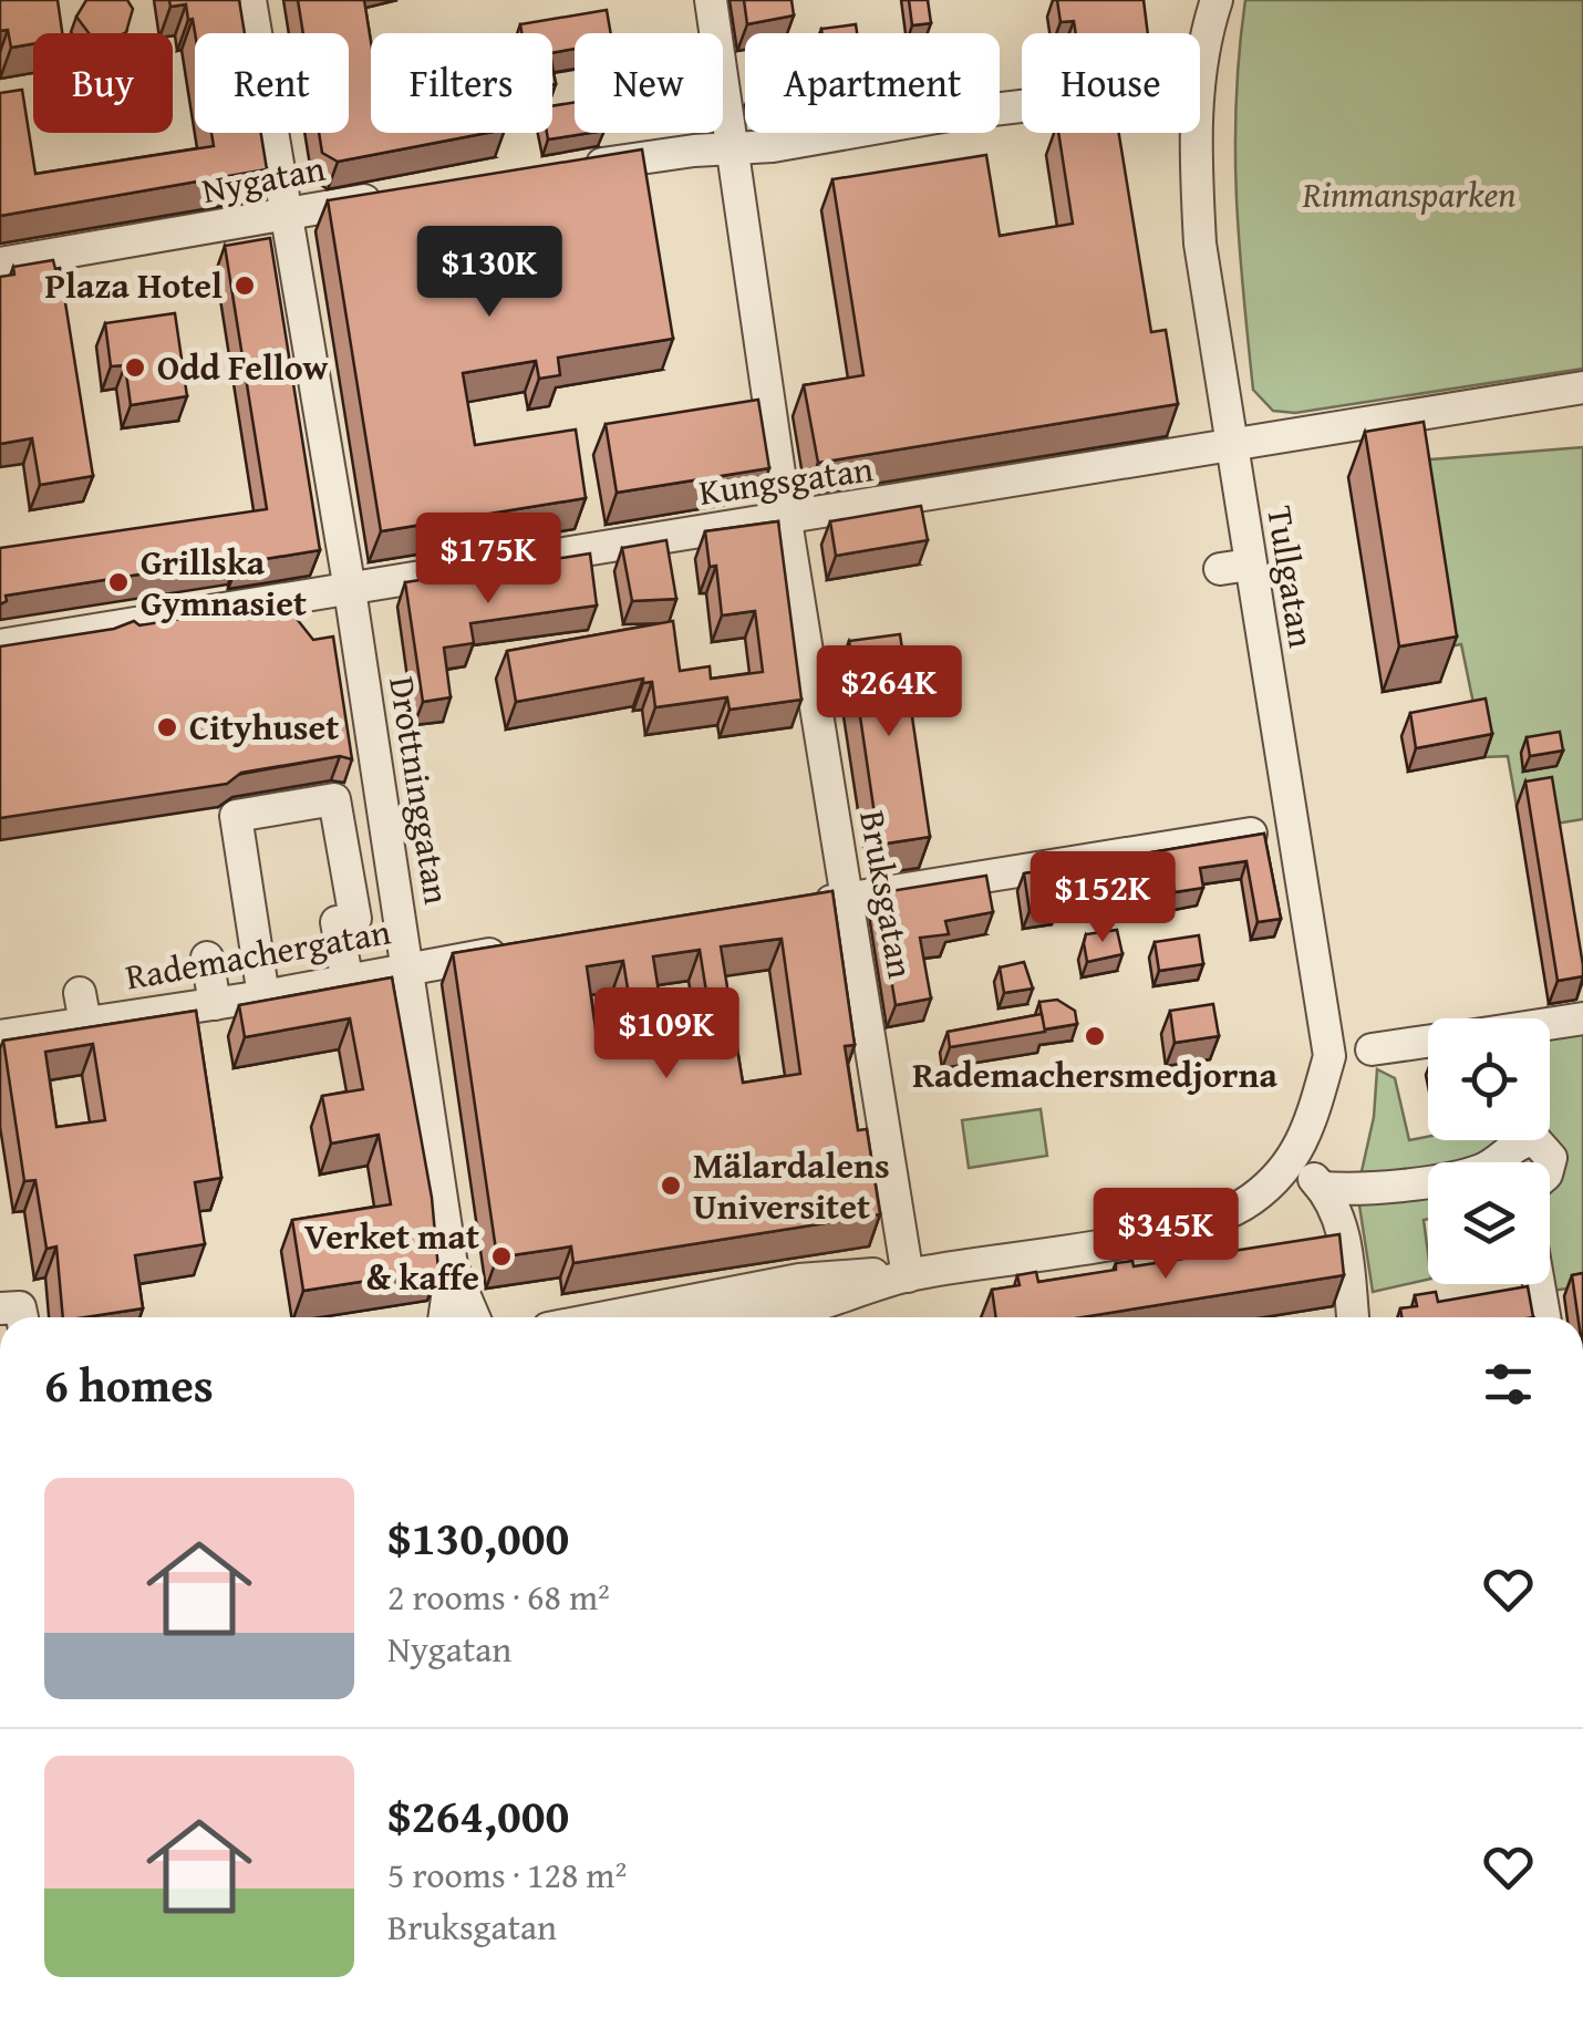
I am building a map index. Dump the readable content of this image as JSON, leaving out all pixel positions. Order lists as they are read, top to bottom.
{
  "streets": {
    "street": [
      "Nygatan",
      "Kungsgatan",
      "Tullgatan",
      "Drottninggatan",
      "Bruksgatan",
      "Rademachergatan"
    ]
  },
  "crossings": [
    ["Nygatan", "Drottninggatan"],
    ["Kungsgatan", "Tullgatan"],
    ["Kungsgatan", "Drottninggatan"],
    ["Kungsgatan", "Bruksgatan"],
    ["Drottninggatan", "Rademachergatan"]
  ],
  "parks": ["Rinmansparken"],
  "places": [
    "Plaza Hotel",
    "Odd Fellow",
    "Grillska Gymnasiet",
    "Cityhuset",
    "Rademachersmedjorna",
    "Mälardalens Universitet",
    "Verket mat & kaffe"
  ],
  "page": {
    "chip": [
      "Buy",
      "Rent",
      "Filters",
      "New",
      "Apartment",
      "House"
    ],
    "price": [
      "$130K",
      "$175K",
      "$264K",
      "$152K",
      "$109K",
      "$345K"
    ],
    "heading": "6 homes",
    "list": [
      {
        "name": "$130,000",
        "note": "2 rooms · 68 m² · Nygatan"
      },
      {
        "name": "$264,000",
        "note": "5 rooms · 128 m² · Bruksgatan"
      }
    ]
  }
}
